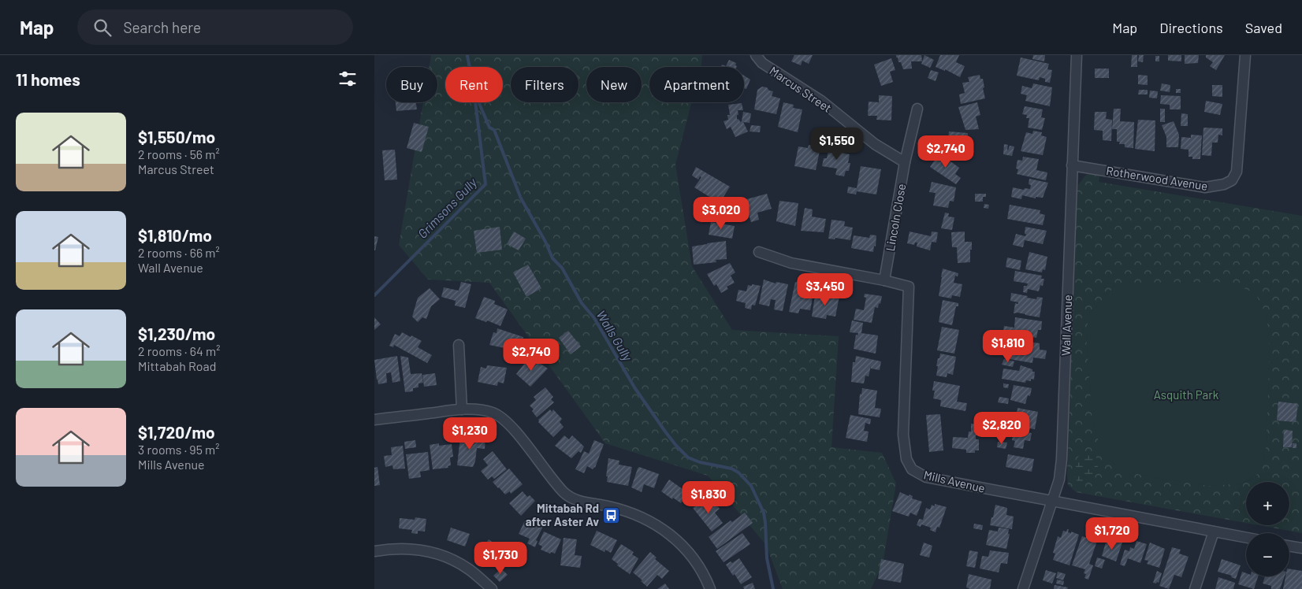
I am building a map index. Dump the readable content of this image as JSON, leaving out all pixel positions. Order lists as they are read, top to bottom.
{
  "streets": {
    "street": [
      "Marcus Street",
      "Rotherwood Avenue",
      "Lincoln Close",
      "Wall Avenue",
      "Mills Avenue"
    ]
  },
  "crossings": [
    ["Marcus Street", "Lincoln Close"],
    ["Rotherwood Avenue", "Wall Avenue"],
    ["Lincoln Close", "Mills Avenue"],
    ["Wall Avenue", "Mills Avenue"]
  ],
  "water": ["Grimsons Gully", "Walls Gully"],
  "parks": ["Asquith Park"],
  "places": {
    "bus stop": ["Mittabah Rd after Aster Av"]
  },
  "page": {
    "header": "Map",
    "search": "Search here",
    "nav": ["Map", "Directions", "Saved"],
    "heading": "11 homes",
    "chip": [
      "Buy",
      "Rent",
      "Filters",
      "New",
      "Apartment"
    ],
    "list": [
      {
        "name": "$1,550/mo",
        "note": "2 rooms · 56 m² · Marcus Street"
      },
      {
        "name": "$1,810/mo",
        "note": "2 rooms · 66 m² · Wall Avenue"
      },
      {
        "name": "$1,230/mo",
        "note": "2 rooms · 64 m² · Mittabah Road"
      },
      {
        "name": "$1,720/mo",
        "note": "3 rooms · 95 m² · Mills Avenue"
      }
    ],
    "price": [
      "$1,550",
      "$2,740",
      "$3,020",
      "$3,450",
      "$1,810",
      "$2,740",
      "$2,820",
      "$1,230",
      "$1,830",
      "$1,720",
      "$1,730"
    ],
    "map_buttons": ["+", "−"]
  }
}
